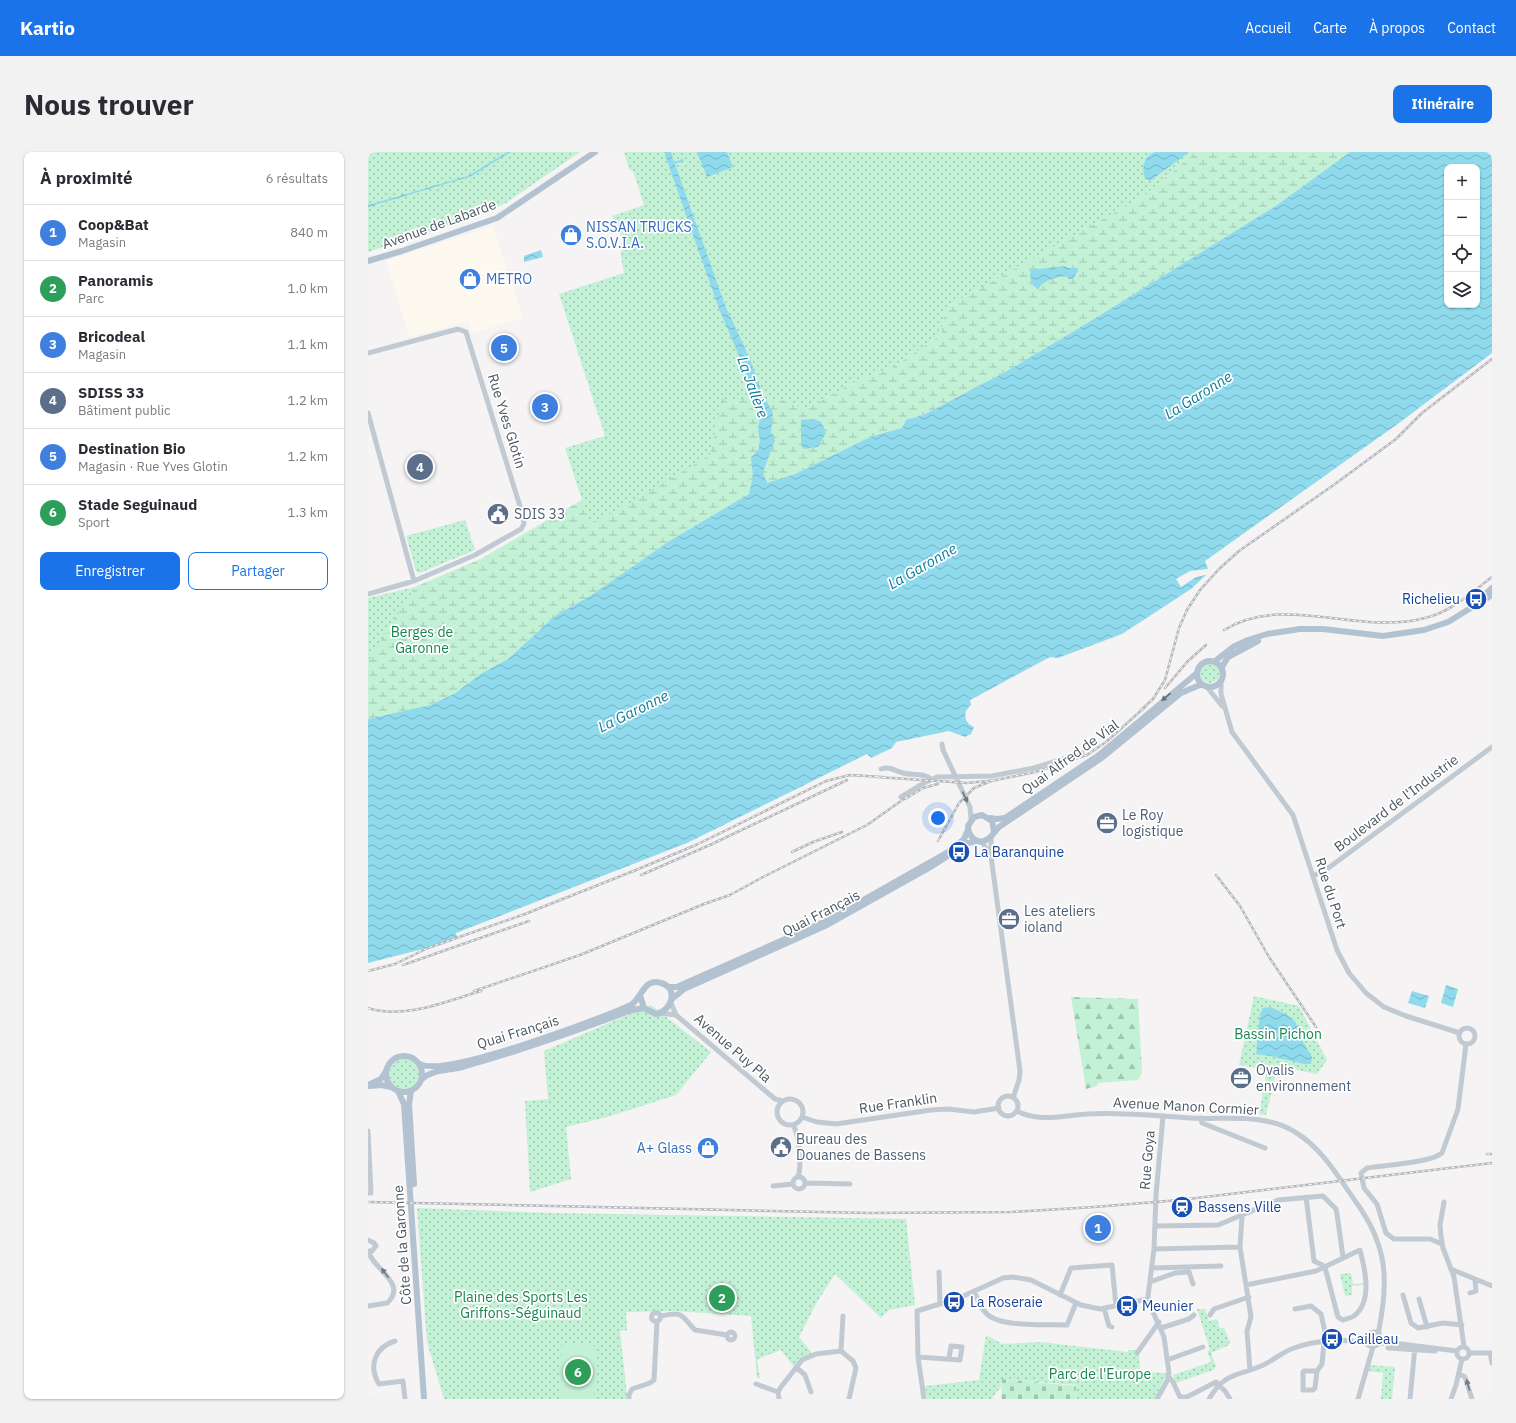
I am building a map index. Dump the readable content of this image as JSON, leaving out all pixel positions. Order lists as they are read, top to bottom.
{
  "streets": {
    "main road": [
      "Avenue de Labarde",
      "Quai Alfred de Vial",
      "Quai Français",
      "Côte de la Garonne"
    ],
    "street": [
      "Rue Yves Glotin",
      "Boulevard de l'Industrie",
      "Rue du Port",
      "Avenue Puy Pla",
      "Rue Franklin",
      "Avenue Manon Cormier",
      "Rue Goya"
    ]
  },
  "crossings": [
    ["Quai Alfred de Vial", "Rue du Port"],
    ["Quai Alfred de Vial", "Quai Français"],
    ["Boulevard de l'Industrie", "Rue du Port"],
    ["Quai Français", "Avenue Puy Pla"],
    ["Quai Français", "Côte de la Garonne"],
    ["Avenue Puy Pla", "Rue Franklin"],
    ["Rue Franklin", "Avenue Manon Cormier"],
    ["Avenue Manon Cormier", "Rue Goya"]
  ],
  "water": ["La Jallère", "La Garonne"],
  "parks": [
    "Berges de Garonne",
    "Bassin Pichon",
    "Plaine des Sports Les Griffons-Séguinaud",
    "Parc de l'Europe"
  ],
  "places": {
    "shop": ["NISSAN TRUCKS S.O.V.I.A.", "METRO", "A+ Glass"],
    "public building": ["SDIS 33", "Bureau des Douanes de Bassens"],
    "bus stop": [
      "Richelieu",
      "La Baranquine",
      "La Roseraie",
      "Meunier",
      "Cailleau"
    ],
    "office": ["Le Roy logistique", "Les ateliers ioland", "Ovalis environnement"],
    "station": ["Bassens Ville"]
  },
  "page": {
    "header": "Kartio",
    "nav": [
      "Accueil",
      "Carte",
      "À propos",
      "Contact"
    ],
    "buttons": [
      "Itinéraire",
      ["Enregistrer", "Partager"]
    ],
    "title": "Nous trouver",
    "heading": ["À proximité", "6 résultats"],
    "map_buttons": ["+", "−"],
    "list": [
      {
        "mark": "1",
        "name": "Coop&Bat",
        "note": "Magasin",
        "value": "840 m"
      },
      {
        "mark": "2",
        "name": "Panoramis",
        "note": "Parc",
        "value": "1.0 km"
      },
      {
        "mark": "3",
        "name": "Bricodeal",
        "note": "Magasin",
        "value": "1.1 km"
      },
      {
        "mark": "4",
        "name": "SDISS 33",
        "note": "Bâtiment public",
        "value": "1.2 km"
      },
      {
        "mark": "5",
        "name": "Destination Bio",
        "note": "Magasin · Rue Yves Glotin",
        "value": "1.2 km"
      },
      {
        "mark": "6",
        "name": "Stade Seguinaud",
        "note": "Sport",
        "value": "1.3 km"
      }
    ],
    "pins": [
      "5",
      "3",
      "4",
      "1",
      "2",
      "6"
    ]
  }
}
